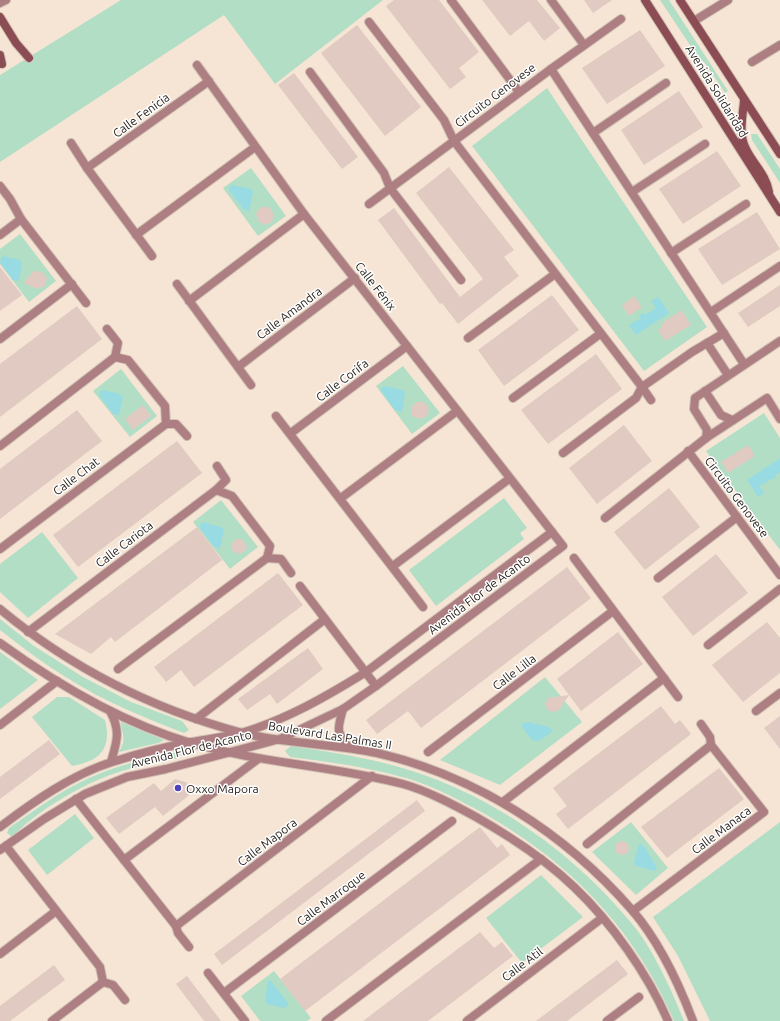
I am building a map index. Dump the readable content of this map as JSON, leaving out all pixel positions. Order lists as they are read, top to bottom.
{
  "streets": {
    "main road": ["Avenida Solidaridad"],
    "street": [
      "Circuito Genovese",
      "Calle Fenicia",
      "Calle Fénix",
      "Calle Amandra",
      "Calle Corifa",
      "Calle Chat",
      "Calle Cariota",
      "Avenida Flor de Acanto",
      "Calle Lilla",
      "Boulevard Las Palmas II",
      "Calle Manaca",
      "Calle Mapora",
      "Calle Marroque",
      "Calle Atil"
    ]
  },
  "crossings": [
    ["Calle Fenicia", "Calle Fénix"],
    ["Calle Fénix", "Calle Amandra"],
    ["Calle Fénix", "Calle Corifa"],
    ["Calle Fénix", "Avenida Flor de Acanto"],
    ["Calle Cariota", "Boulevard Las Palmas II"],
    ["Avenida Flor de Acanto", "Boulevard Las Palmas II"],
    ["Boulevard Las Palmas II", "Calle Manaca"]
  ],
  "places": ["Oxxo Mapora"]
}
